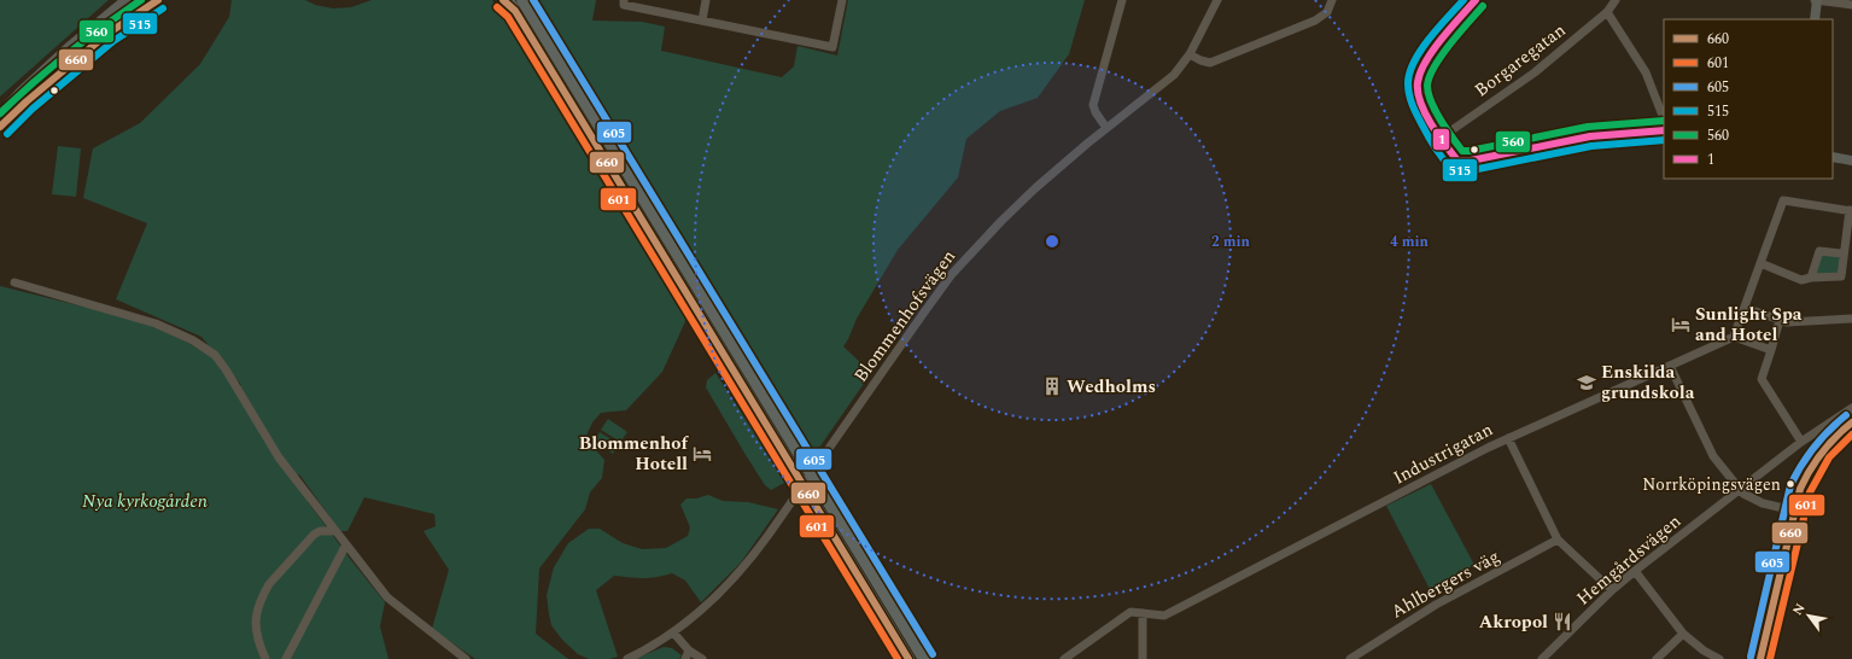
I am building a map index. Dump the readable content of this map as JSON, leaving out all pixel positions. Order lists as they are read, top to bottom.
{
  "streets": {
    "street": [
      "Borgaregatan",
      "Blommenhofsvägen",
      "Industrigatan",
      "Hemgårdsvägen",
      "Ahlbergers väg"
    ]
  },
  "parks": ["Nya kyrkogården"],
  "places": {
    "hotel": ["Sunlight Spa and Hotel", "Blommenhof Hotell"],
    "school or university": ["Enskilda grundskola"],
    "building": ["Wedholms"],
    "other": ["Norrköpingsvägen"],
    "restaurant": ["Akropol"]
  },
  "lines": [
    "transit line 660",
    "transit line 605",
    "transit line 515",
    "transit line 560",
    "transit line 1",
    "transit line 601"
  ],
  "legend": [
    "660",
    "601",
    "605",
    "515",
    "560",
    "1"
  ],
  "north": "top left",
  "rings": ["2 min", "4 min"]
}
